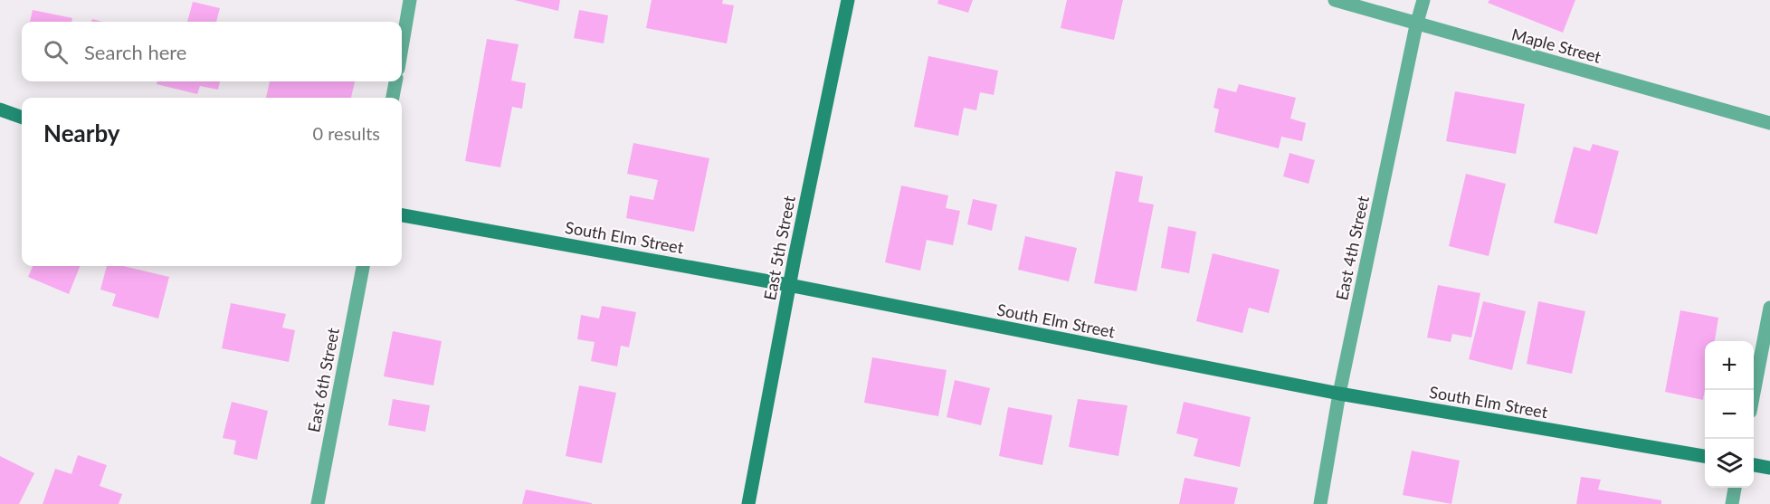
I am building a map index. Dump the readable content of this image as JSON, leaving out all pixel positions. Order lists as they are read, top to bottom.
{
  "streets": {
    "street": [
      "Maple Street",
      "South Elm Street",
      "East 5th Street",
      "East 4th Street",
      "East 6th Street"
    ]
  },
  "crossings": [
    ["Maple Street", "East 4th Street"],
    ["South Elm Street", "East 5th Street"],
    ["South Elm Street", "East 4th Street"]
  ],
  "page": {
    "search": "Search here",
    "heading": ["Nearby", "0 results"],
    "map_buttons": ["+", "−"]
  }
}
